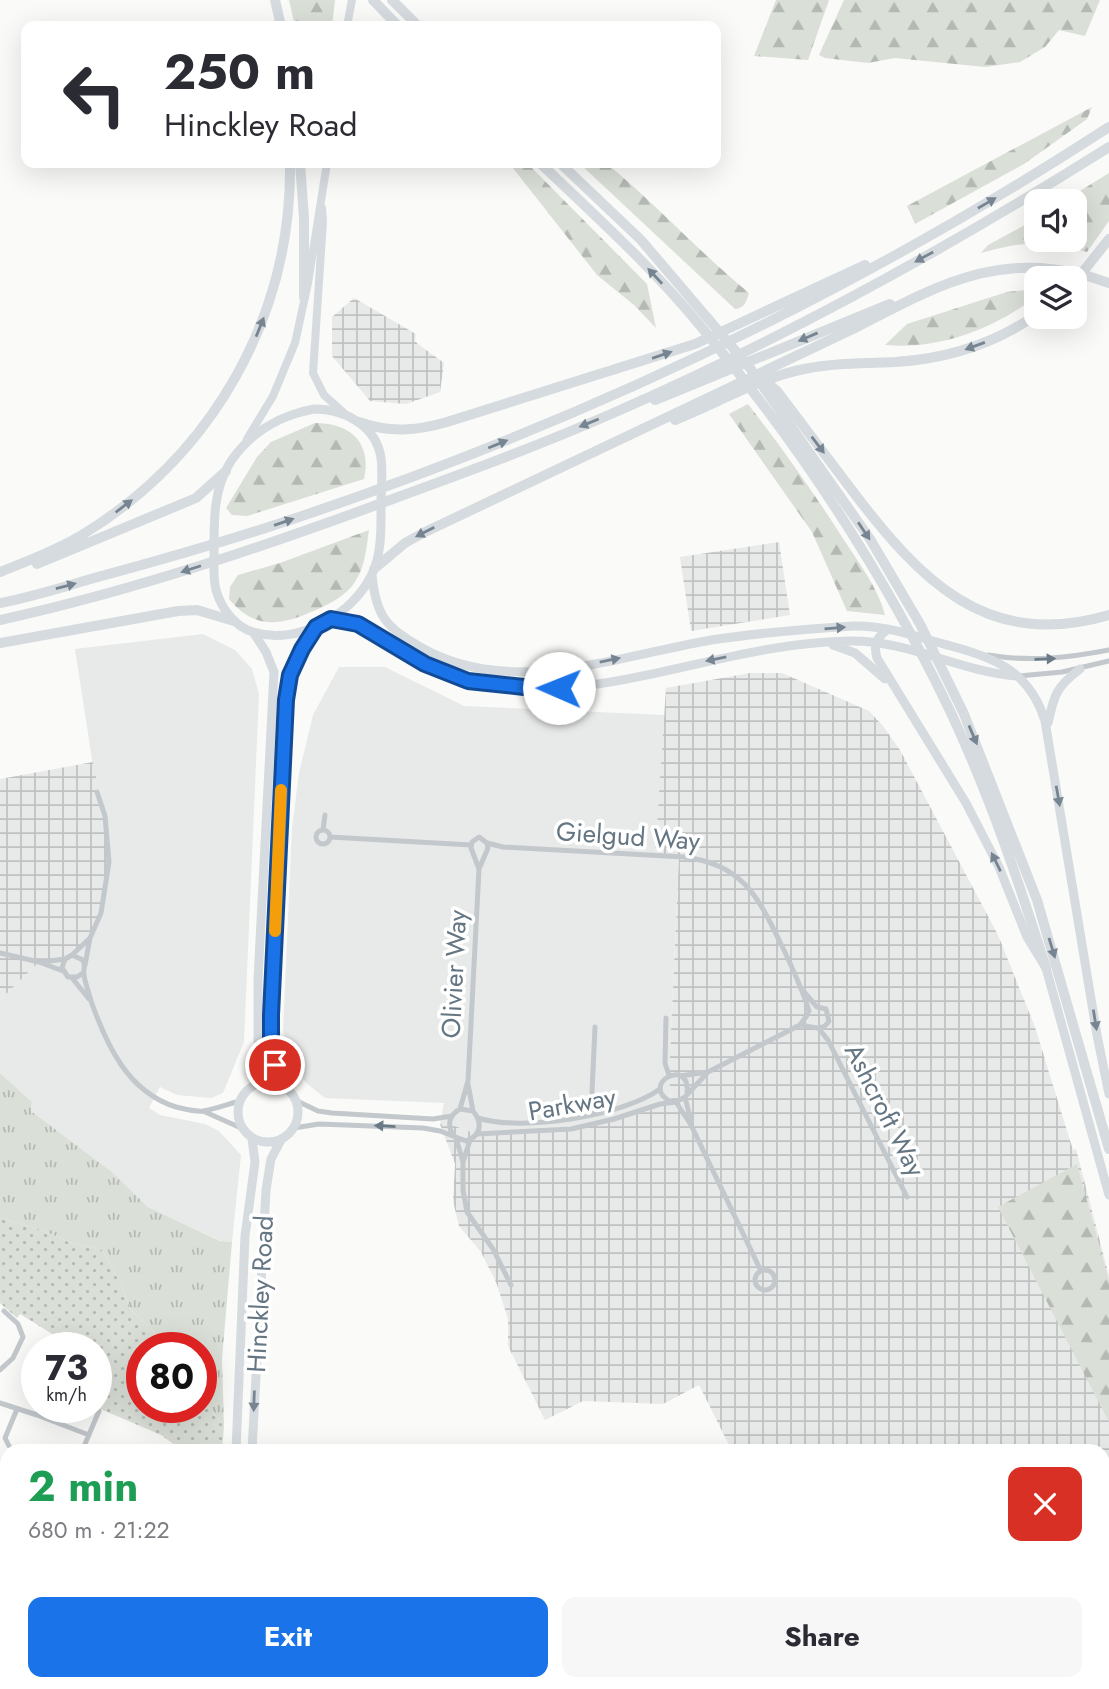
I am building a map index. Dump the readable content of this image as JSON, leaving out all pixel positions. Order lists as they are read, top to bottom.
{
  "streets": {
    "highway": ["Hinckley Road"],
    "street": [
      "Gielgud Way",
      "Olivier Way",
      "Parkway",
      "Ashcroft Way"
    ]
  },
  "crossings": [
    ["Gielgud Way", "Olivier Way"],
    ["Gielgud Way", "Ashcroft Way"],
    ["Olivier Way", "Parkway"]
  ],
  "page": {
    "turn": ["250 m", "Hinckley Road"],
    "speed": "73 km/h",
    "limit": "80",
    "heading": ["2 min", "680 m · 21:22"],
    "buttons": ["Exit", "Share"]
  }
}
